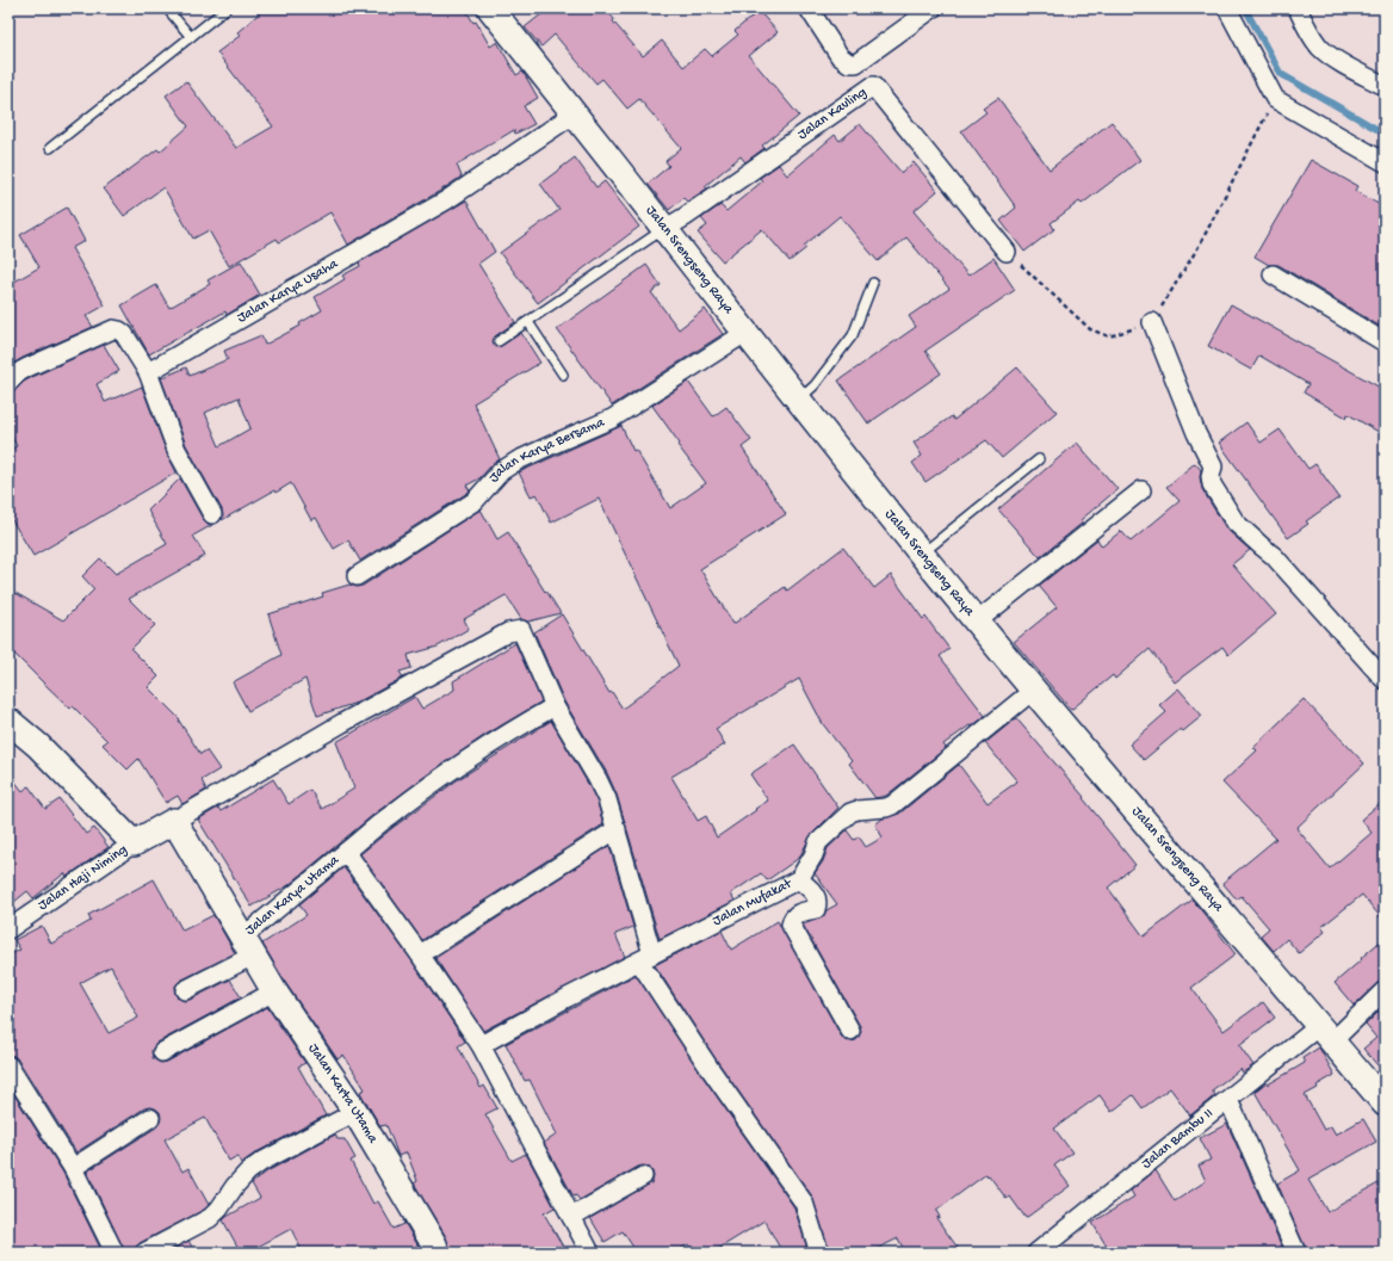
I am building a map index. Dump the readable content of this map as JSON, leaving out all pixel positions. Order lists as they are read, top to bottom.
{
  "streets": {
    "main road": ["Jalan Srengseng Raya", "Jalan Karya Utama", "Jalan Karta Utama"],
    "street": [
      "Jalan Kavling",
      "Jalan Karya Usaha",
      "Jalan Karya Bersama",
      "Jalan Haji Niming",
      "Jalan Mufakat",
      "Jalan Bambu II"
    ]
  },
  "crossings": [
    ["Jalan Kavling", "Jalan Srengseng Raya"],
    ["Jalan Srengseng Raya", "Jalan Karya Usaha"],
    ["Jalan Srengseng Raya", "Jalan Karya Bersama"],
    ["Jalan Srengseng Raya", "Jalan Mufakat"],
    ["Jalan Srengseng Raya", "Jalan Bambu II"],
    ["Jalan Karya Utama", "Jalan Mufakat"],
    ["Jalan Karya Utama", "Jalan Karta Utama"]
  ]
}
